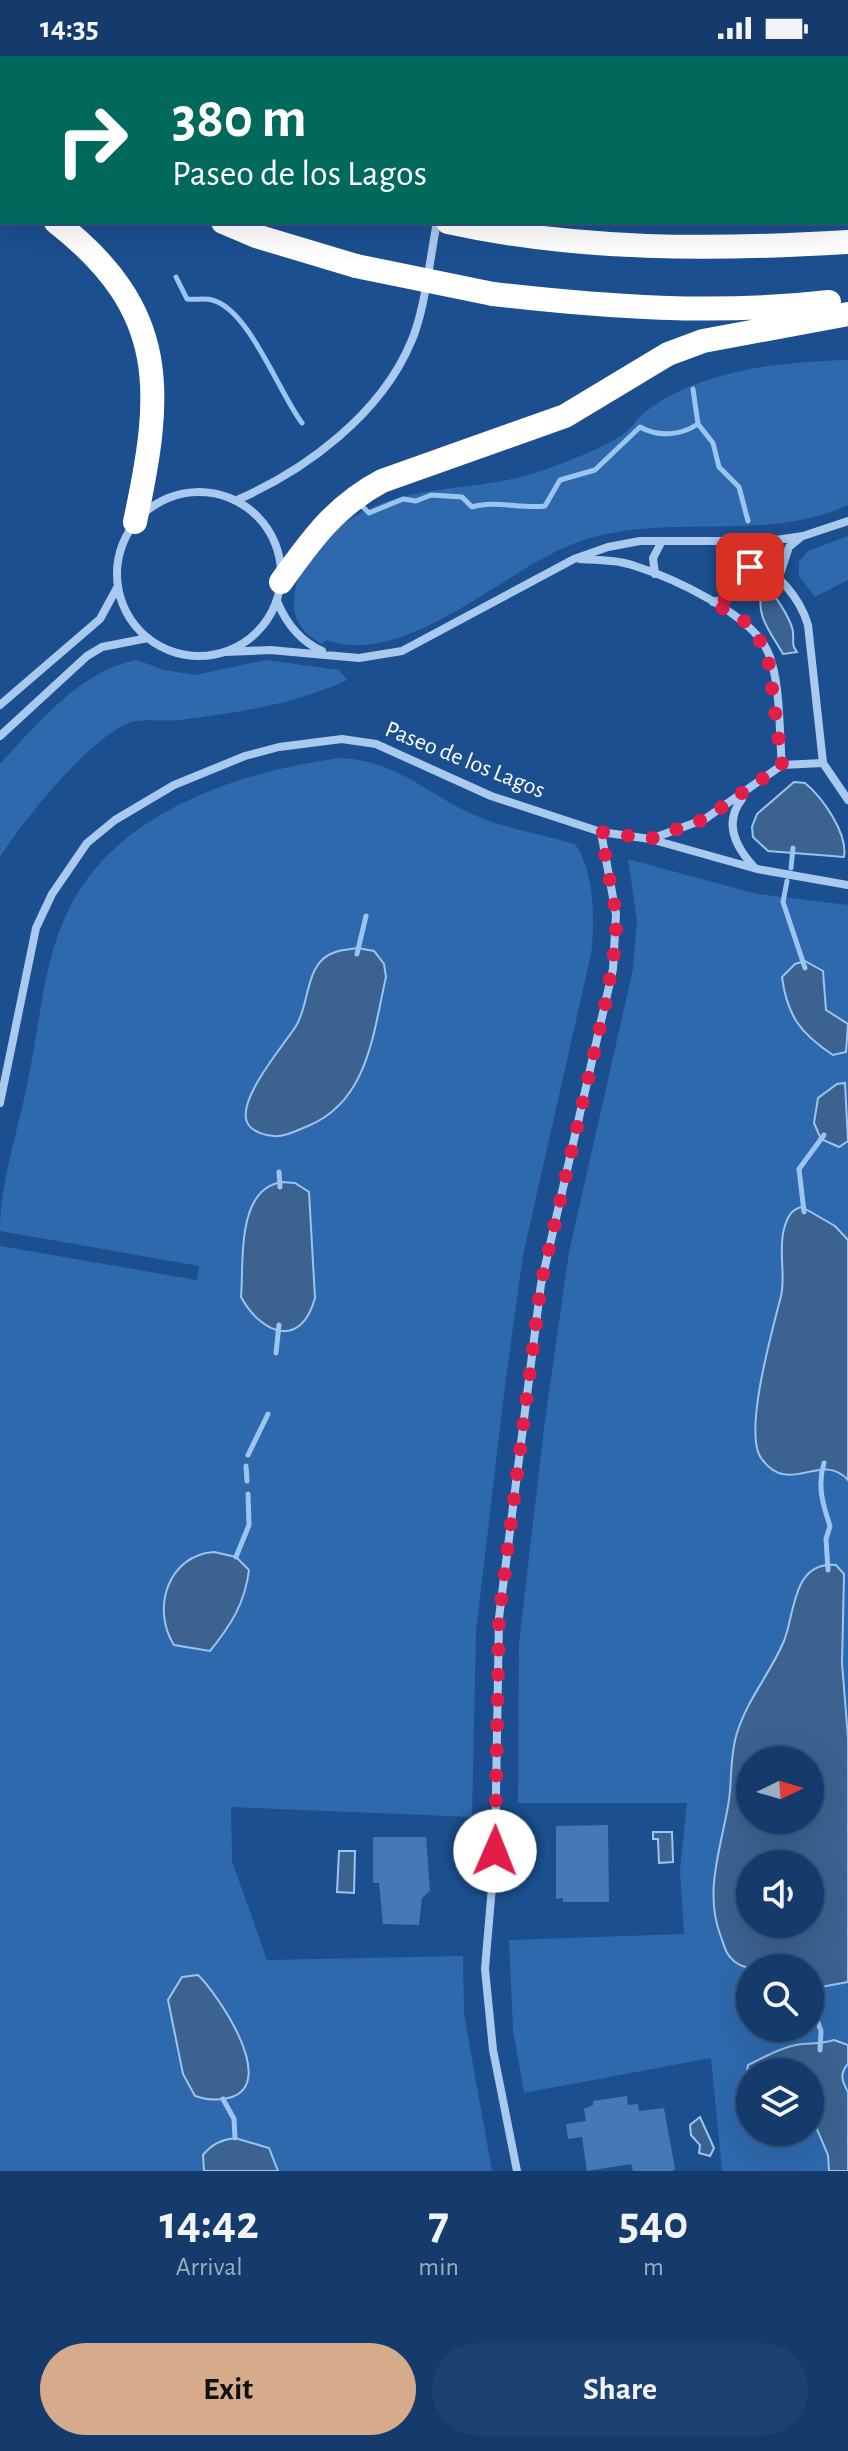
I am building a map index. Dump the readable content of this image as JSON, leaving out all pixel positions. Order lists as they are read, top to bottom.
{
  "streets": {
    "street": ["Paseo de los Lagos"]
  },
  "north": "right",
  "page": {
    "status": "14:35",
    "turn": ["380 m", "Paseo de los Lagos"],
    "eta": [
      "14:42",
      "Arrival",
      "7",
      "min",
      "540",
      "m"
    ],
    "buttons": ["Exit", "Share"]
  }
}
